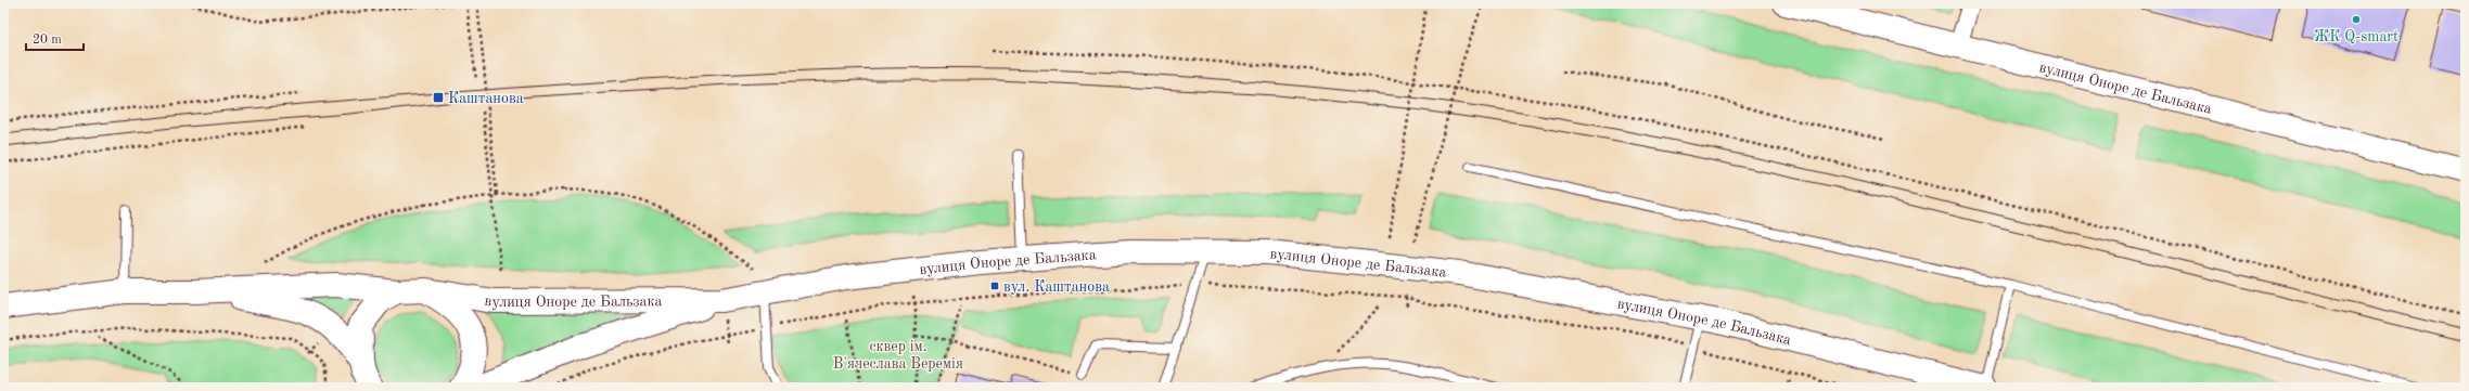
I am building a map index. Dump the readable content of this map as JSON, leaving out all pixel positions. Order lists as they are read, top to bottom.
{
  "streets": {
    "street": ["вулиця Оноре де Бальзака"]
  },
  "parks": ["сквер ім. В'ячеслава Веремія"],
  "places": {
    "other": ["ЖК Q-smart"],
    "transit": ["Каштанова", "вул. Каштанова"]
  },
  "scale_bar": "20 m"
}
